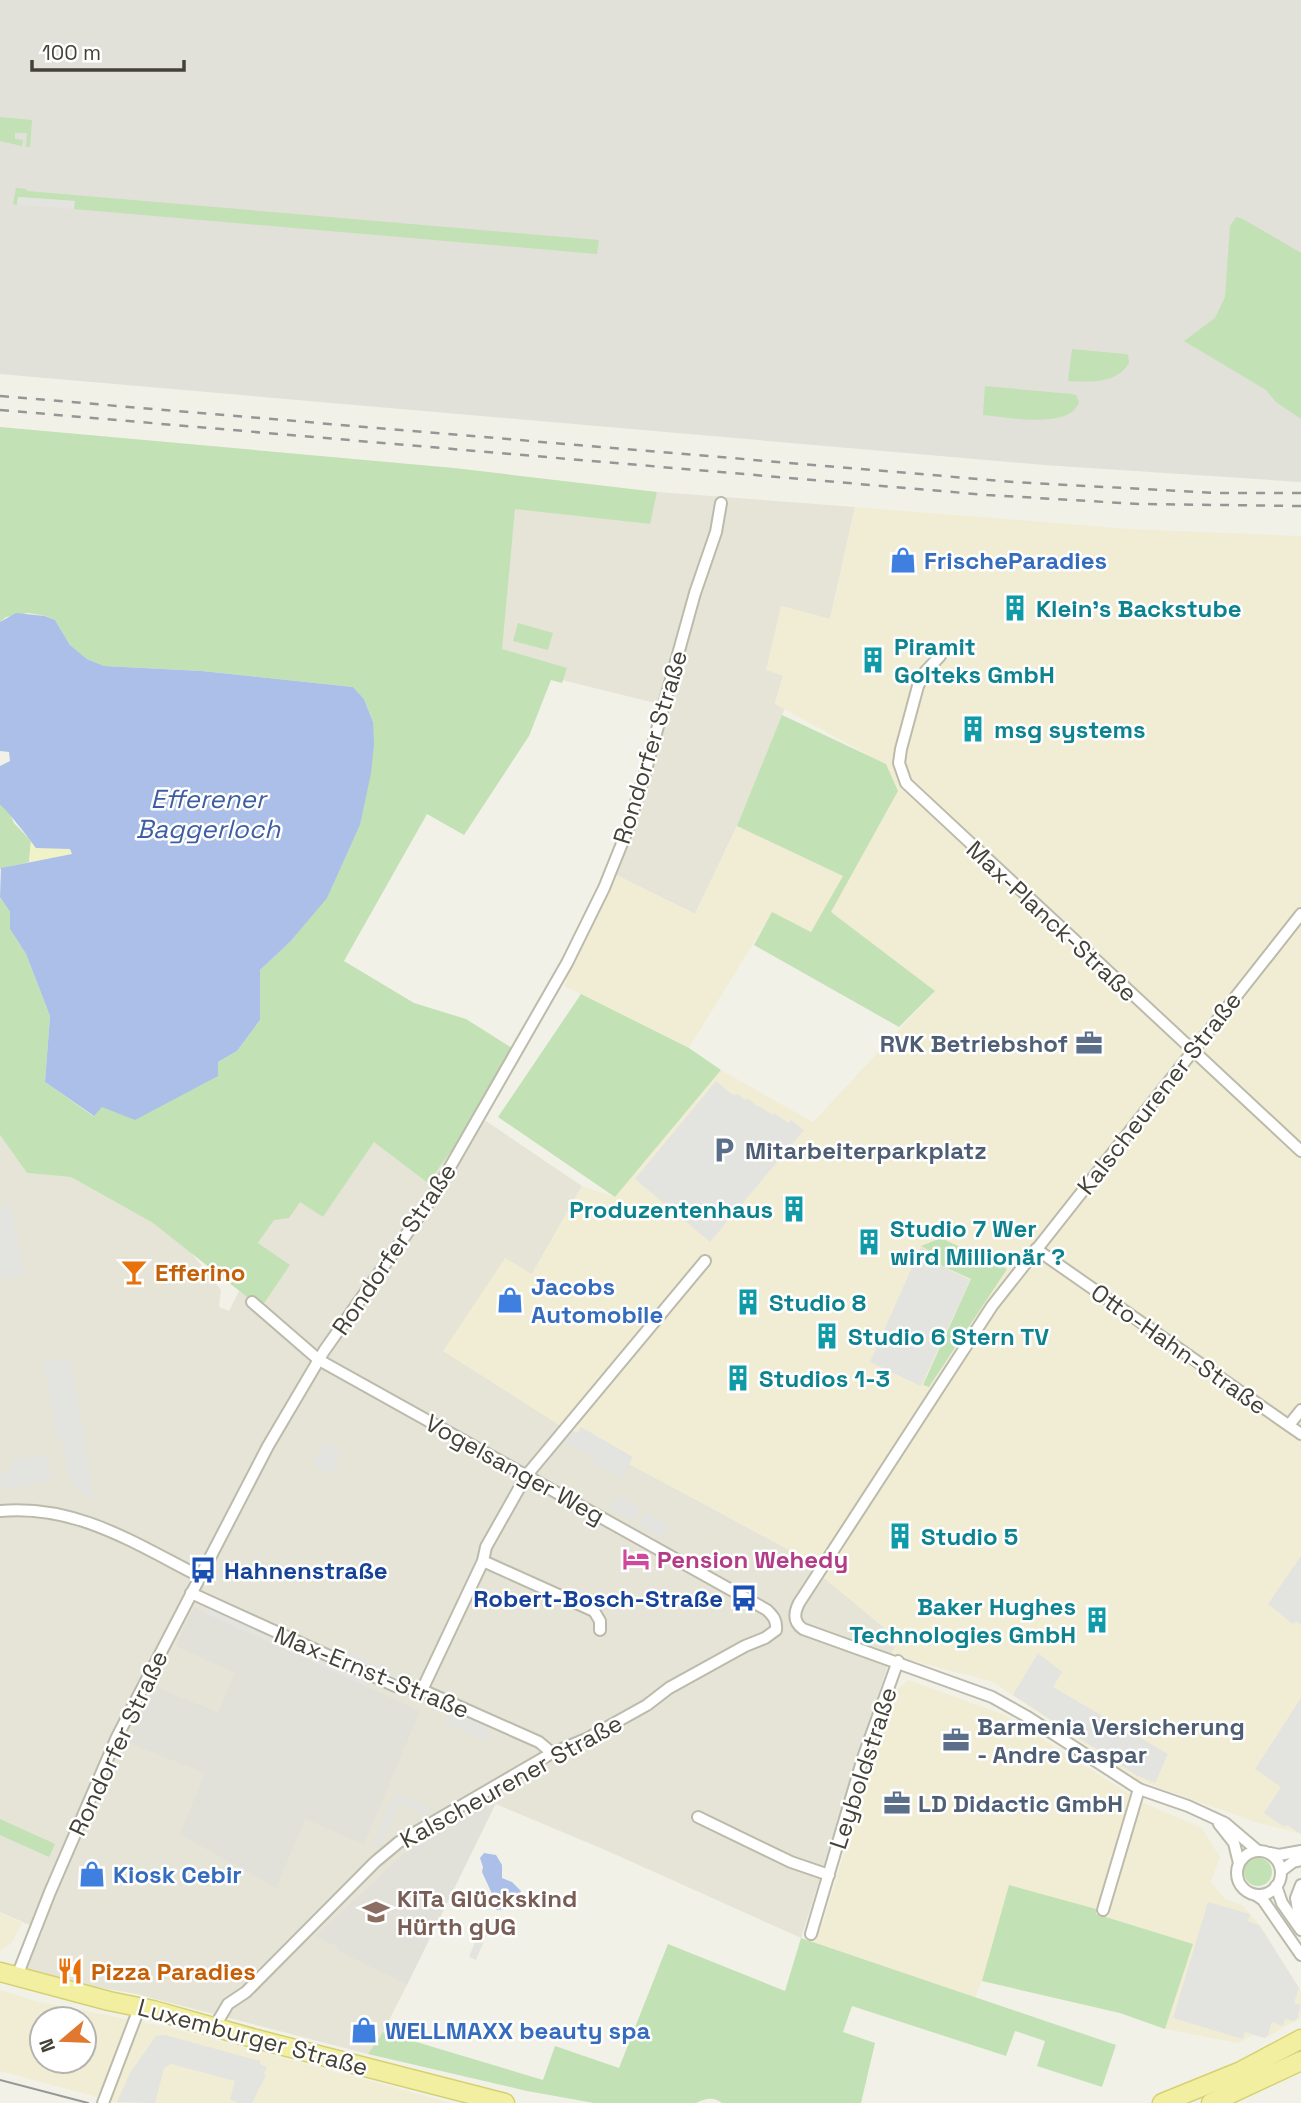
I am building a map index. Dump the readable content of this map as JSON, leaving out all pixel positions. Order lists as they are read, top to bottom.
{
  "streets": {
    "main road": ["Luxemburger Straße"],
    "street": [
      "Rondorfer Straße",
      "Max-Planck-Straße",
      "Kalscheurener Straße",
      "Otto-Hahn-Straße",
      "Vogelsanger Weg",
      "Max-Ernst-Straße",
      "Leyboldstraße"
    ]
  },
  "crossings": [
    ["Rondorfer Straße", "Vogelsanger Weg"],
    ["Rondorfer Straße", "Max-Ernst-Straße"],
    ["Rondorfer Straße", "Luxemburger Straße"],
    ["Max-Planck-Straße", "Kalscheurener Straße"],
    ["Kalscheurener Straße", "Otto-Hahn-Straße"],
    ["Kalscheurener Straße", "Vogelsanger Weg"],
    ["Kalscheurener Straße", "Max-Ernst-Straße"],
    ["Kalscheurener Straße", "Leyboldstraße"],
    ["Kalscheurener Straße", "Luxemburger Straße"]
  ],
  "water": ["Efferener Baggerloch"],
  "places": {
    "shop": [
      "FrischeParadies",
      "Jacobs Automobile",
      "Kiosk Cebir",
      "WELLMAXX beauty spa"
    ],
    "building": [
      "Klein's Backstube",
      "Piramit Golteks GmbH",
      "msg systems",
      "Produzentenhaus",
      "Studio 7 Wer wird Millionär ?",
      "Studio 8",
      "Studio 6 Stern TV",
      "Studios 1-3",
      "Studio 5",
      "Baker Hughes Technologies GmbH"
    ],
    "office": ["RVK Betriebshof", "Barmenia Versicherung - Andre Caspar", "LD Didactic GmbH"],
    "parking": ["Mitarbeiterparkplatz"],
    "bar": ["Efferino"],
    "hotel": ["Pension Wehedy"],
    "bus stop": ["Hahnenstraße", "Robert-Bosch-Straße"],
    "school or university": ["KiTa Glückskind Hürth gUG"],
    "restaurant": ["Pizza Paradies"]
  },
  "scale_bar": "100 m",
  "north": "left"
}
